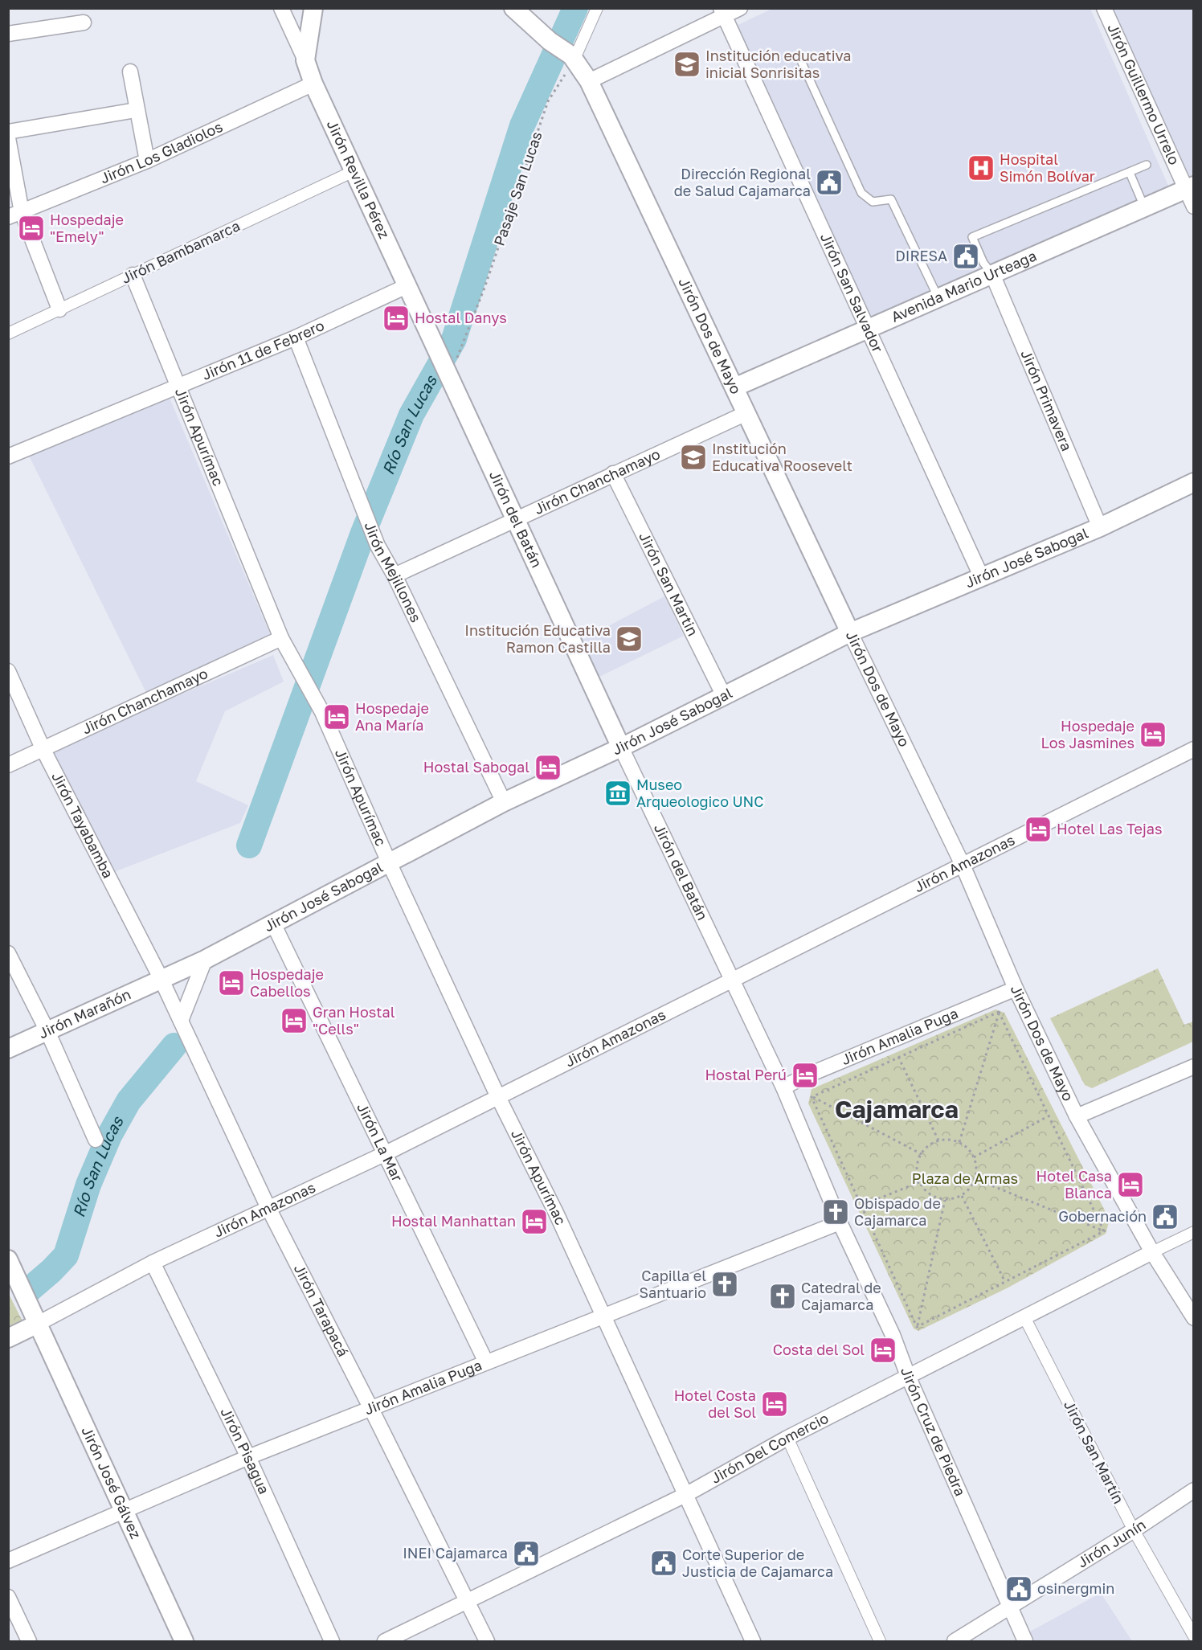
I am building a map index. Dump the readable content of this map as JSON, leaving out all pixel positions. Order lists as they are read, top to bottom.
{
  "streets": {
    "street": [
      "Jirón Guillermo Urrelo",
      "Jirón Los Gladiolos",
      "Jirón Revilla Pérez",
      "Jirón Bambamarca",
      "Avenida Mario Urteaga",
      "Jirón San Salvador",
      "Jirón Dos de Mayo",
      "Jirón 11 de Febrero",
      "Jirón Primavera",
      "Jirón Apurímac",
      "Jirón Chanchamayo",
      "Jirón del Batán",
      "Jirón José Sabogal",
      "Jirón Mejillones",
      "Jirón San Martin",
      "Jirón Tayabamba",
      "Jirón Amazonas",
      "Jirón Marañón",
      "Jirón Amalia Puga",
      "Jirón La Mar",
      "Jirón Tarapacá",
      "Jirón Cruz de Piedra",
      "Jirón Del Comercio",
      "Jirón Pisagua",
      "Jirón San Martín",
      "Jirón José Gálvez",
      "Jirón Junín"
    ],
    "path": ["Pasaje San Lucas"]
  },
  "crossings": [
    ["Jirón Guillermo Urrelo", "Avenida Mario Urteaga"],
    ["Jirón Los Gladiolos", "Jirón Revilla Pérez"],
    ["Jirón Revilla Pérez", "Jirón Bambamarca"],
    ["Jirón Revilla Pérez", "Jirón 11 de Febrero"],
    ["Jirón Revilla Pérez", "Jirón del Batán"],
    ["Pasaje San Lucas", "Jirón Dos de Mayo"],
    ["Pasaje San Lucas", "Jirón del Batán"],
    ["Jirón Bambamarca", "Jirón Apurímac"],
    ["Avenida Mario Urteaga", "Jirón San Salvador"],
    ["Avenida Mario Urteaga", "Jirón Dos de Mayo"],
    ["Avenida Mario Urteaga", "Jirón Primavera"],
    ["Jirón San Salvador", "Jirón José Sabogal"],
    ["Jirón Dos de Mayo", "Jirón Chanchamayo"],
    ["Jirón Dos de Mayo", "Jirón José Sabogal"],
    ["Jirón Dos de Mayo", "Jirón Amazonas"],
    ["Jirón Dos de Mayo", "Jirón Amalia Puga"],
    ["Jirón Dos de Mayo", "Jirón Del Comercio"],
    ["Jirón 11 de Febrero", "Jirón Apurímac"],
    ["Jirón 11 de Febrero", "Jirón Mejillones"],
    ["Jirón Primavera", "Jirón José Sabogal"],
    ["Jirón Apurímac", "Jirón Chanchamayo"],
    ["Jirón Apurímac", "Jirón José Sabogal"],
    ["Jirón Apurímac", "Jirón Amazonas"],
    ["Jirón Apurímac", "Jirón Amalia Puga"],
    ["Jirón Apurímac", "Jirón Del Comercio"],
    ["Jirón Chanchamayo", "Jirón del Batán"],
    ["Jirón Chanchamayo", "Jirón Mejillones"],
    ["Jirón Chanchamayo", "Jirón San Martin"],
    ["Jirón Chanchamayo", "Jirón Tayabamba"],
    ["Jirón del Batán", "Jirón José Sabogal"],
    ["Jirón del Batán", "Jirón Amazonas"],
    ["Jirón del Batán", "Jirón Amalia Puga"],
    ["Jirón del Batán", "Jirón Cruz de Piedra"],
    ["Jirón José Sabogal", "Jirón Mejillones"],
    ["Jirón José Sabogal", "Jirón San Martin"],
    ["Jirón José Sabogal", "Jirón Tayabamba"],
    ["Jirón José Sabogal", "Jirón Marañón"],
    ["Jirón José Sabogal", "Jirón La Mar"],
    ["Jirón José Sabogal", "Jirón Tarapacá"],
    ["Jirón Tayabamba", "Jirón Marañón"],
    ["Jirón Tayabamba", "Jirón Tarapacá"],
    ["Jirón Amazonas", "Jirón La Mar"],
    ["Jirón Amazonas", "Jirón Tarapacá"],
    ["Jirón Amazonas", "Jirón Pisagua"],
    ["Jirón Amazonas", "Jirón José Gálvez"],
    ["Jirón Marañón", "Jirón Tarapacá"],
    ["Jirón Amalia Puga", "Jirón La Mar"],
    ["Jirón Amalia Puga", "Jirón Tarapacá"],
    ["Jirón Amalia Puga", "Jirón Cruz de Piedra"],
    ["Jirón Amalia Puga", "Jirón Pisagua"],
    ["Jirón Amalia Puga", "Jirón José Gálvez"],
    ["Jirón Tarapacá", "Jirón Del Comercio"],
    ["Jirón Cruz de Piedra", "Jirón Del Comercio"],
    ["Jirón Cruz de Piedra", "Jirón Junín"],
    ["Jirón Del Comercio", "Jirón San Martín"],
    ["Jirón San Martín", "Jirón Junín"]
  ],
  "districts": ["Cajamarca"],
  "water": ["Río San Lucas"],
  "parks": ["Plaza de Armas"],
  "places": {
    "school or university": ["Institución educativa inicial Sonrisitas", "Institución Educativa Roosevelt", "Institución Educativa Ramon Castilla"],
    "hospital": ["Hospital Simón Bolívar"],
    "public building": [
      "Dirección Regional de Salud Cajamarca",
      "DIRESA",
      "Gobernación",
      "INEI Cajamarca",
      "Corte Superior de Justicia de Cajamarca",
      "osinergmin"
    ],
    "hotel": [
      "Hospedaje \"Emely\"",
      "Hostal Danys",
      "Hospedaje Ana María",
      "Hospedaje Los Jasmines",
      "Hostal Sabogal",
      "Hotel Las Tejas",
      "Hospedaje Cabellos",
      "Gran Hostal \"Cells\"",
      "Hostal Perú",
      "Hotel Casa Blanca",
      "Hostal Manhattan",
      "Costa del Sol",
      "Hotel Costa del Sol"
    ],
    "museum": ["Museo Arqueologico UNC"],
    "church": ["Obispado de Cajamarca", "Capilla el Santuario", "Catedral de Cajamarca"]
  }
}
